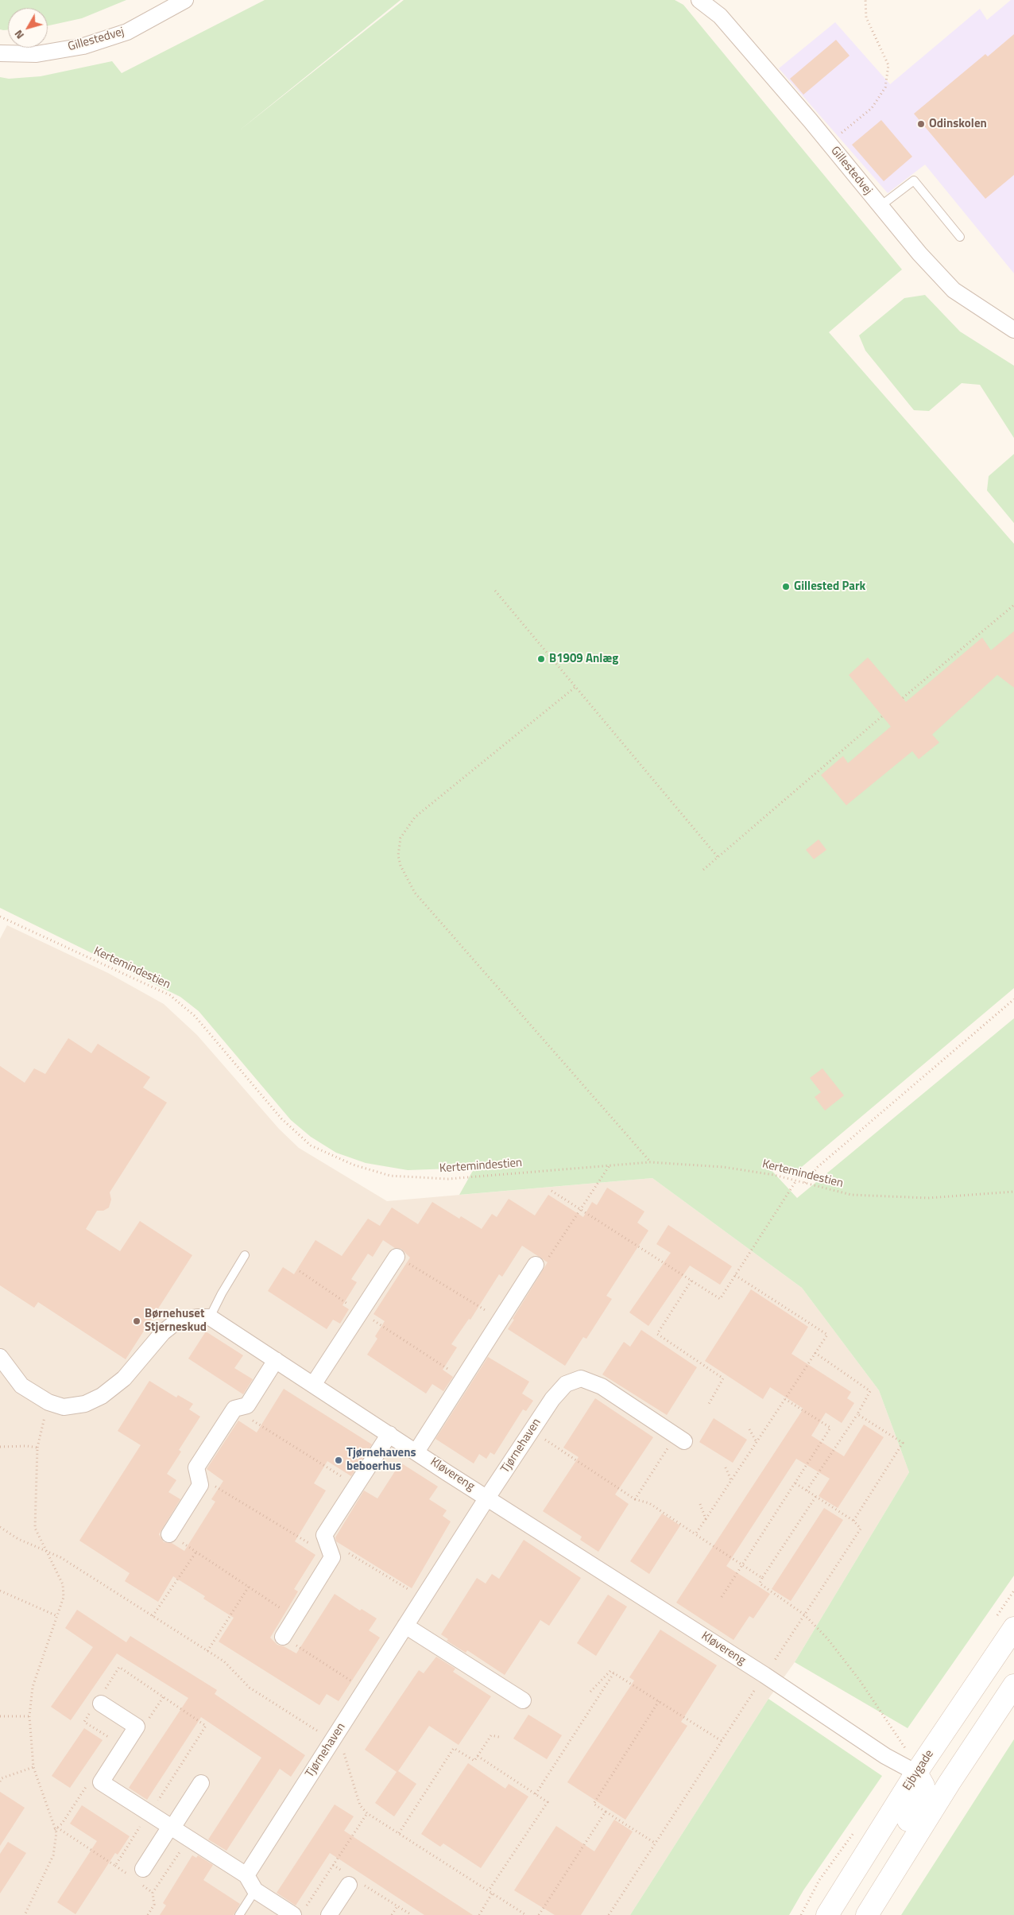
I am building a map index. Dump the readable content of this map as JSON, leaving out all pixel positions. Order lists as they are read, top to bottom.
{
  "streets": {
    "main road": ["Ejbygade"],
    "street": ["Gillestedvej", "Tjørnehaven", "Kløvereng"],
    "path": ["Kertemindestien"]
  },
  "crossings": [
    ["Tjørnehaven", "Kløvereng"],
    ["Kløvereng", "Ejbygade"]
  ],
  "places": [
    "Odinskolen",
    "Gillested Park",
    "B1909 Anlæg",
    "Børnehuset Stjerneskud",
    "Tjørnehavens beboerhus"
  ],
  "north": "bottom left"
}
